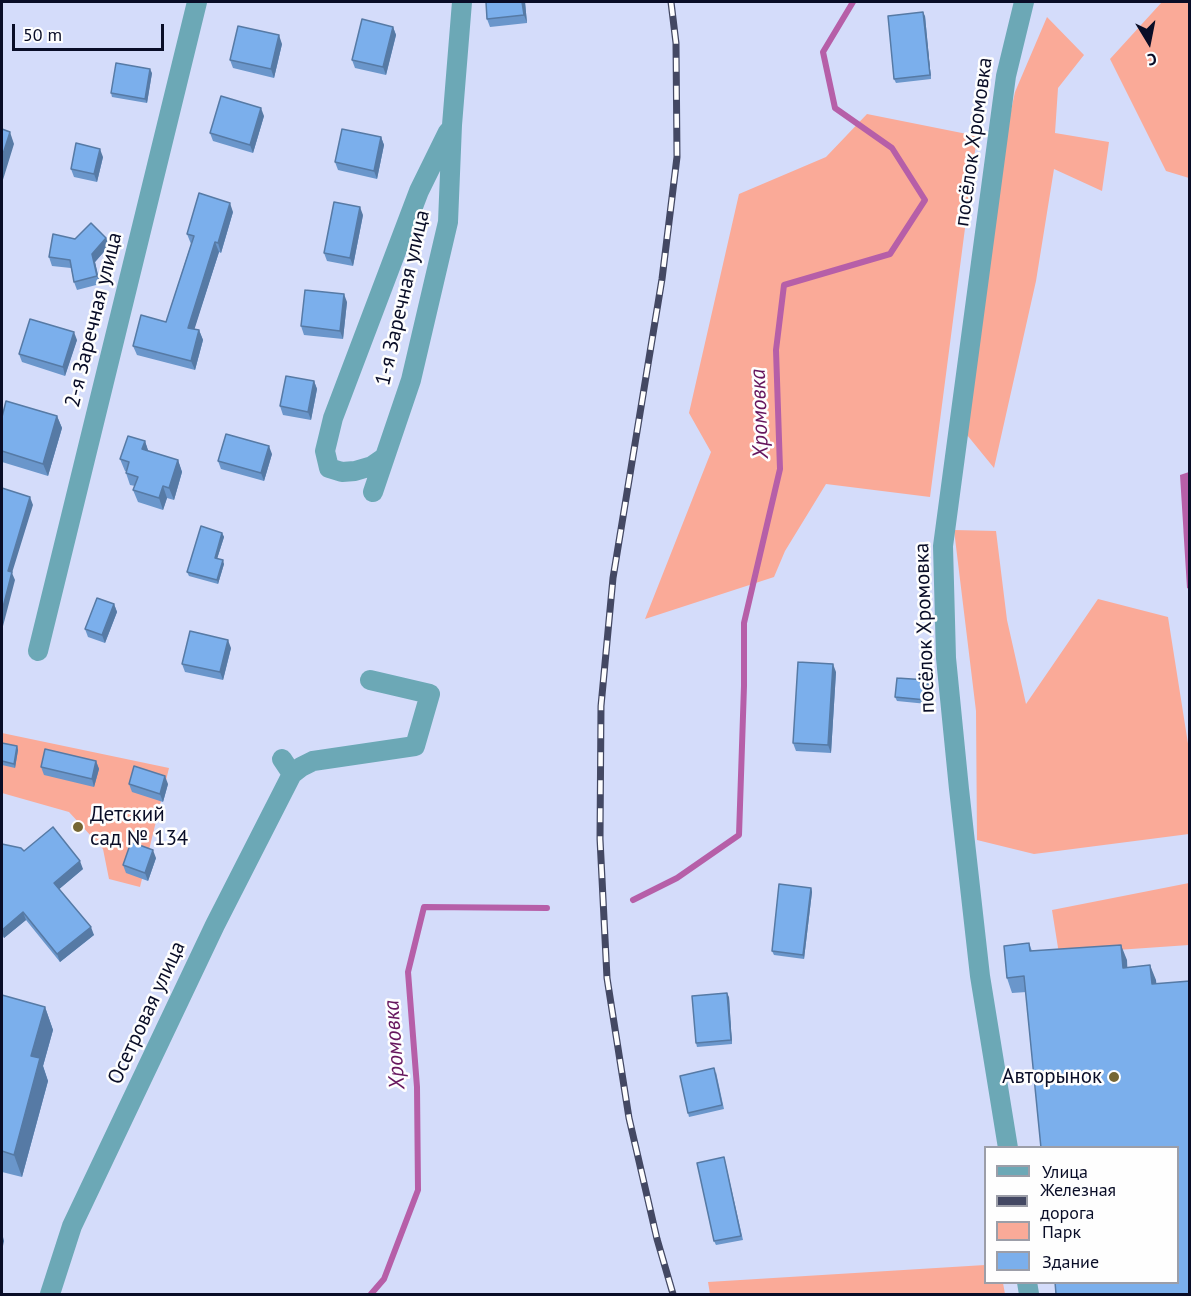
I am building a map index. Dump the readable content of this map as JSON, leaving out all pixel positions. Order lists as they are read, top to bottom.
{
  "streets": {
    "street": [
      "посёлок Хромовка",
      "1-я Заречная улица",
      "2-я Заречная улица",
      "Осетровая улица"
    ]
  },
  "water": ["Хромовка"],
  "places": ["Детский сад № 134", "Авторынок"],
  "legend": [
    "Улица",
    "Железная дорога",
    "Парк",
    "Здание"
  ],
  "scale_bar": "50 m",
  "north": "bottom"
}
